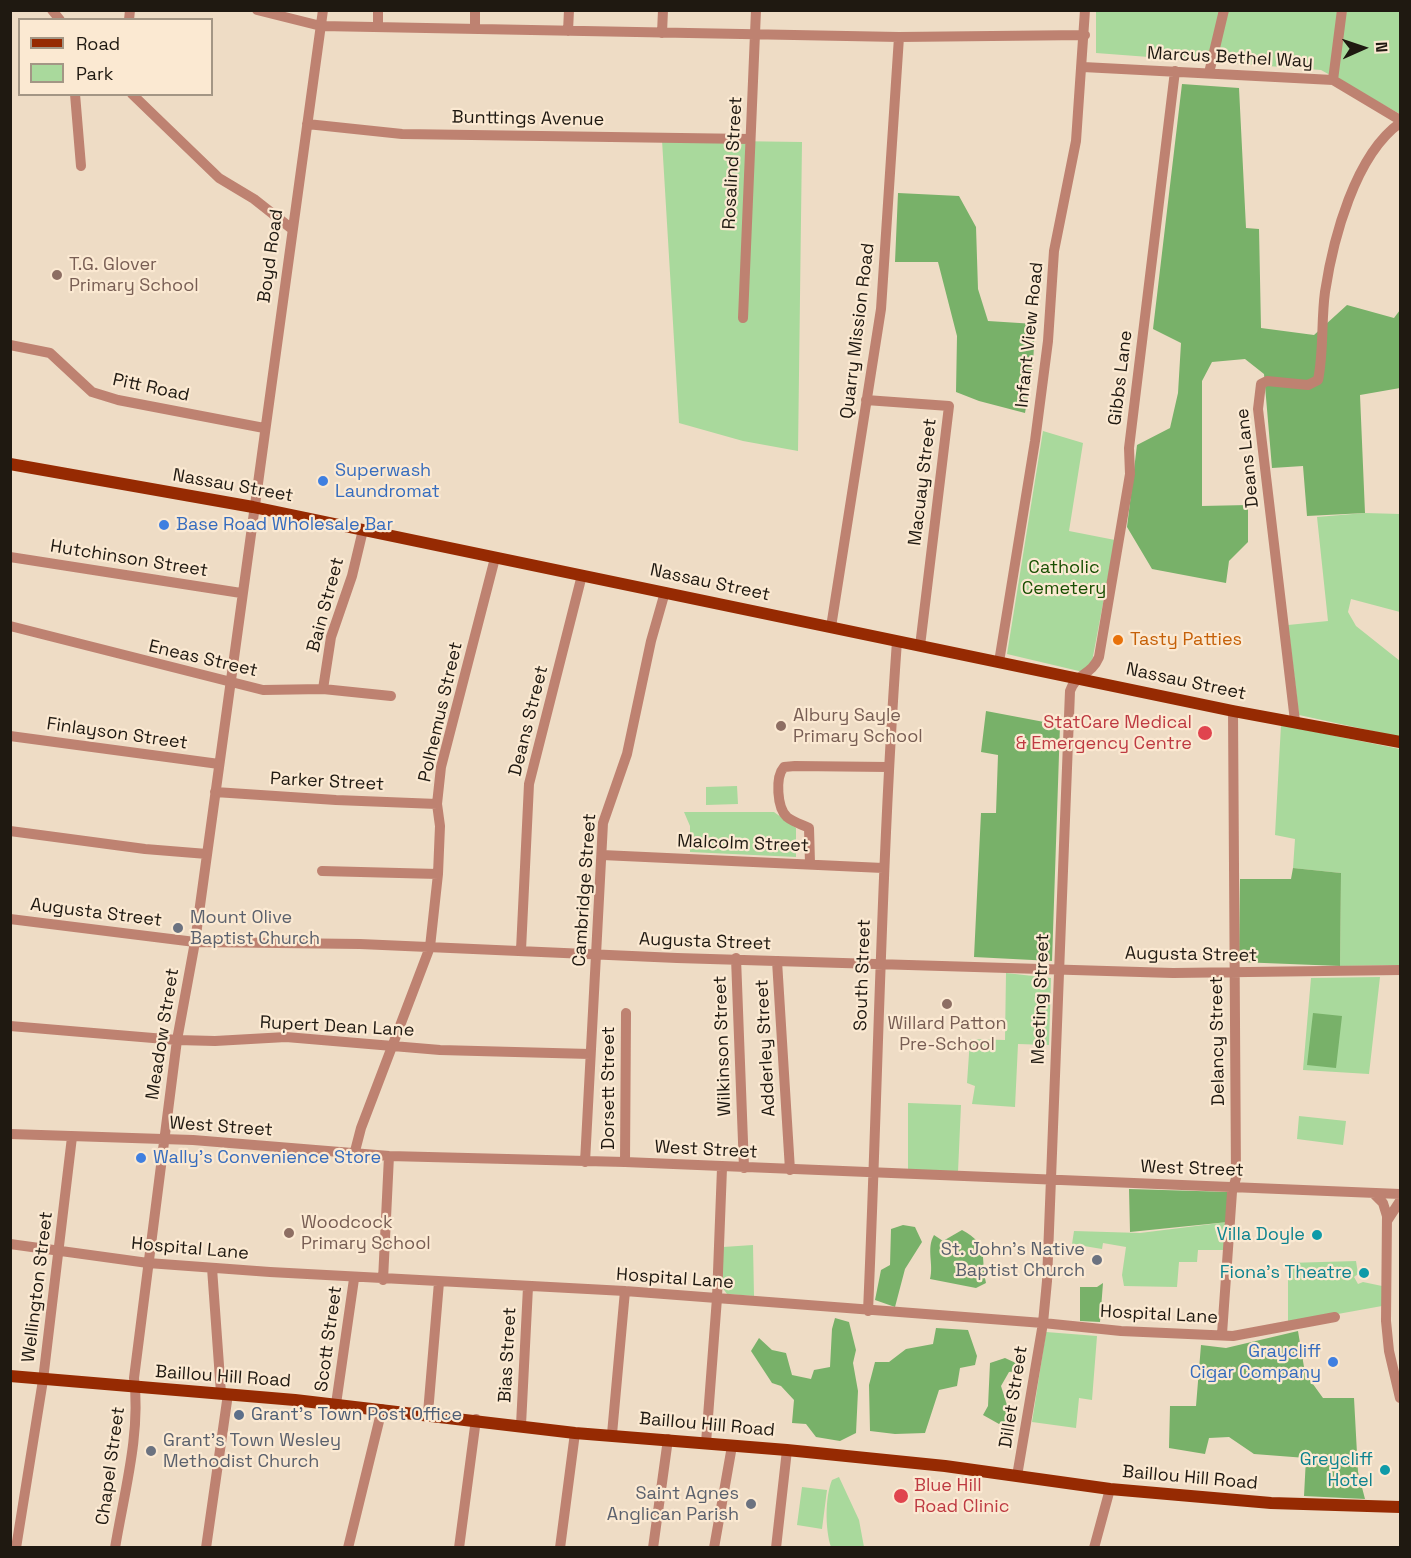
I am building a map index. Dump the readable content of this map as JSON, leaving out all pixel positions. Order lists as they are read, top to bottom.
{
  "streets": {
    "main road": ["Nassau Street", "Baillou Hill Road"],
    "street": [
      "Marcus Bethel Way",
      "Bunttings Avenue",
      "Rosalind Street",
      "Boyd Road",
      "Quarry Mission Road",
      "Infant View Road",
      "Gibbs Lane",
      "Pitt Road",
      "Deans Lane",
      "Macuay Street",
      "Hutchinson Street",
      "Bain Street",
      "Eneas Street",
      "Polhemus Street",
      "Deans Street",
      "Finlayson Street",
      "Parker Street",
      "Malcolm Street",
      "Cambridge Street",
      "Augusta Street",
      "South Street",
      "Meeting Street",
      "Rupert Dean Lane",
      "Meadow Street",
      "Delancy Street",
      "Wilkinson Street",
      "Adderley Street",
      "Dorsett Street",
      "West Street",
      "Hospital Lane",
      "Wellington Street",
      "Scott Street",
      "Bias Street",
      "Dillet Street",
      "Chapel Street"
    ]
  },
  "crossings": [
    ["Marcus Bethel Way", "Infant View Road"],
    ["Marcus Bethel Way", "Gibbs Lane"],
    ["Marcus Bethel Way", "Deans Lane"],
    ["Bunttings Avenue", "Rosalind Street"],
    ["Bunttings Avenue", "Boyd Road"],
    ["Boyd Road", "Pitt Road"],
    ["Boyd Road", "Nassau Street"],
    ["Boyd Road", "Meadow Street"],
    ["Quarry Mission Road", "Macuay Street"],
    ["Quarry Mission Road", "Nassau Street"],
    ["Infant View Road", "Nassau Street"],
    ["Gibbs Lane", "Nassau Street"],
    ["Gibbs Lane", "Meeting Street"],
    ["Deans Lane", "Nassau Street"],
    ["Macuay Street", "Nassau Street"],
    ["Nassau Street", "Bain Street"],
    ["Nassau Street", "Polhemus Street"],
    ["Nassau Street", "Deans Street"],
    ["Nassau Street", "Cambridge Street"],
    ["Nassau Street", "South Street"],
    ["Nassau Street", "Meeting Street"],
    ["Nassau Street", "Meadow Street"],
    ["Nassau Street", "Delancy Street"],
    ["Hutchinson Street", "Meadow Street"],
    ["Bain Street", "Eneas Street"],
    ["Eneas Street", "Meadow Street"],
    ["Polhemus Street", "Parker Street"],
    ["Polhemus Street", "Augusta Street"],
    ["Deans Street", "Augusta Street"],
    ["Finlayson Street", "Meadow Street"],
    ["Parker Street", "Meadow Street"],
    ["Malcolm Street", "Cambridge Street"],
    ["Malcolm Street", "South Street"],
    ["Cambridge Street", "Augusta Street"],
    ["Cambridge Street", "Rupert Dean Lane"],
    ["Cambridge Street", "West Street"],
    ["Augusta Street", "South Street"],
    ["Augusta Street", "Meeting Street"],
    ["Augusta Street", "Meadow Street"],
    ["Augusta Street", "Delancy Street"],
    ["Augusta Street", "Wilkinson Street"],
    ["Augusta Street", "Adderley Street"],
    ["South Street", "West Street"],
    ["South Street", "Hospital Lane"],
    ["Meeting Street", "West Street"],
    ["Meeting Street", "Hospital Lane"],
    ["Meeting Street", "Dillet Street"],
    ["Rupert Dean Lane", "Meadow Street"],
    ["Meadow Street", "West Street"],
    ["Meadow Street", "Hospital Lane"],
    ["Meadow Street", "Baillou Hill Road"],
    ["Meadow Street", "Chapel Street"],
    ["Delancy Street", "West Street"],
    ["Delancy Street", "Hospital Lane"],
    ["Wilkinson Street", "West Street"],
    ["Adderley Street", "West Street"],
    ["Dorsett Street", "West Street"],
    ["West Street", "Wellington Street"],
    ["Hospital Lane", "Wellington Street"],
    ["Hospital Lane", "Scott Street"],
    ["Hospital Lane", "Bias Street"],
    ["Hospital Lane", "Dillet Street"],
    ["Wellington Street", "Baillou Hill Road"],
    ["Scott Street", "Baillou Hill Road"],
    ["Bias Street", "Baillou Hill Road"],
    ["Baillou Hill Road", "Dillet Street"],
    ["Baillou Hill Road", "Chapel Street"]
  ],
  "parks": ["Catholic Cemetery"],
  "places": [
    "T.G. Glover Primary School",
    "Superwash Laundromat",
    "Base Road Wholesale Bar",
    "Tasty Patties",
    "Albury Sayle Primary School",
    "StatCare Medical & Emergency Centre",
    "Mount Olive Baptist Church",
    "Willard Patton Pre-School",
    "Wally's Convenience Store",
    "Woodcock Primary School",
    "Villa Doyle",
    "St. John's Native Baptist Church",
    "Fiona’s Theatre",
    "Graycliff Cigar Company",
    "Grant's Town Post Office",
    "Grant’s Town Wesley Methodist Church",
    "Greycliff Hotel",
    "Blue Hill Road Clinic",
    "Saint Agnes Anglican Parish"
  ],
  "legend": ["Road", "Park"],
  "north": "right"
}
